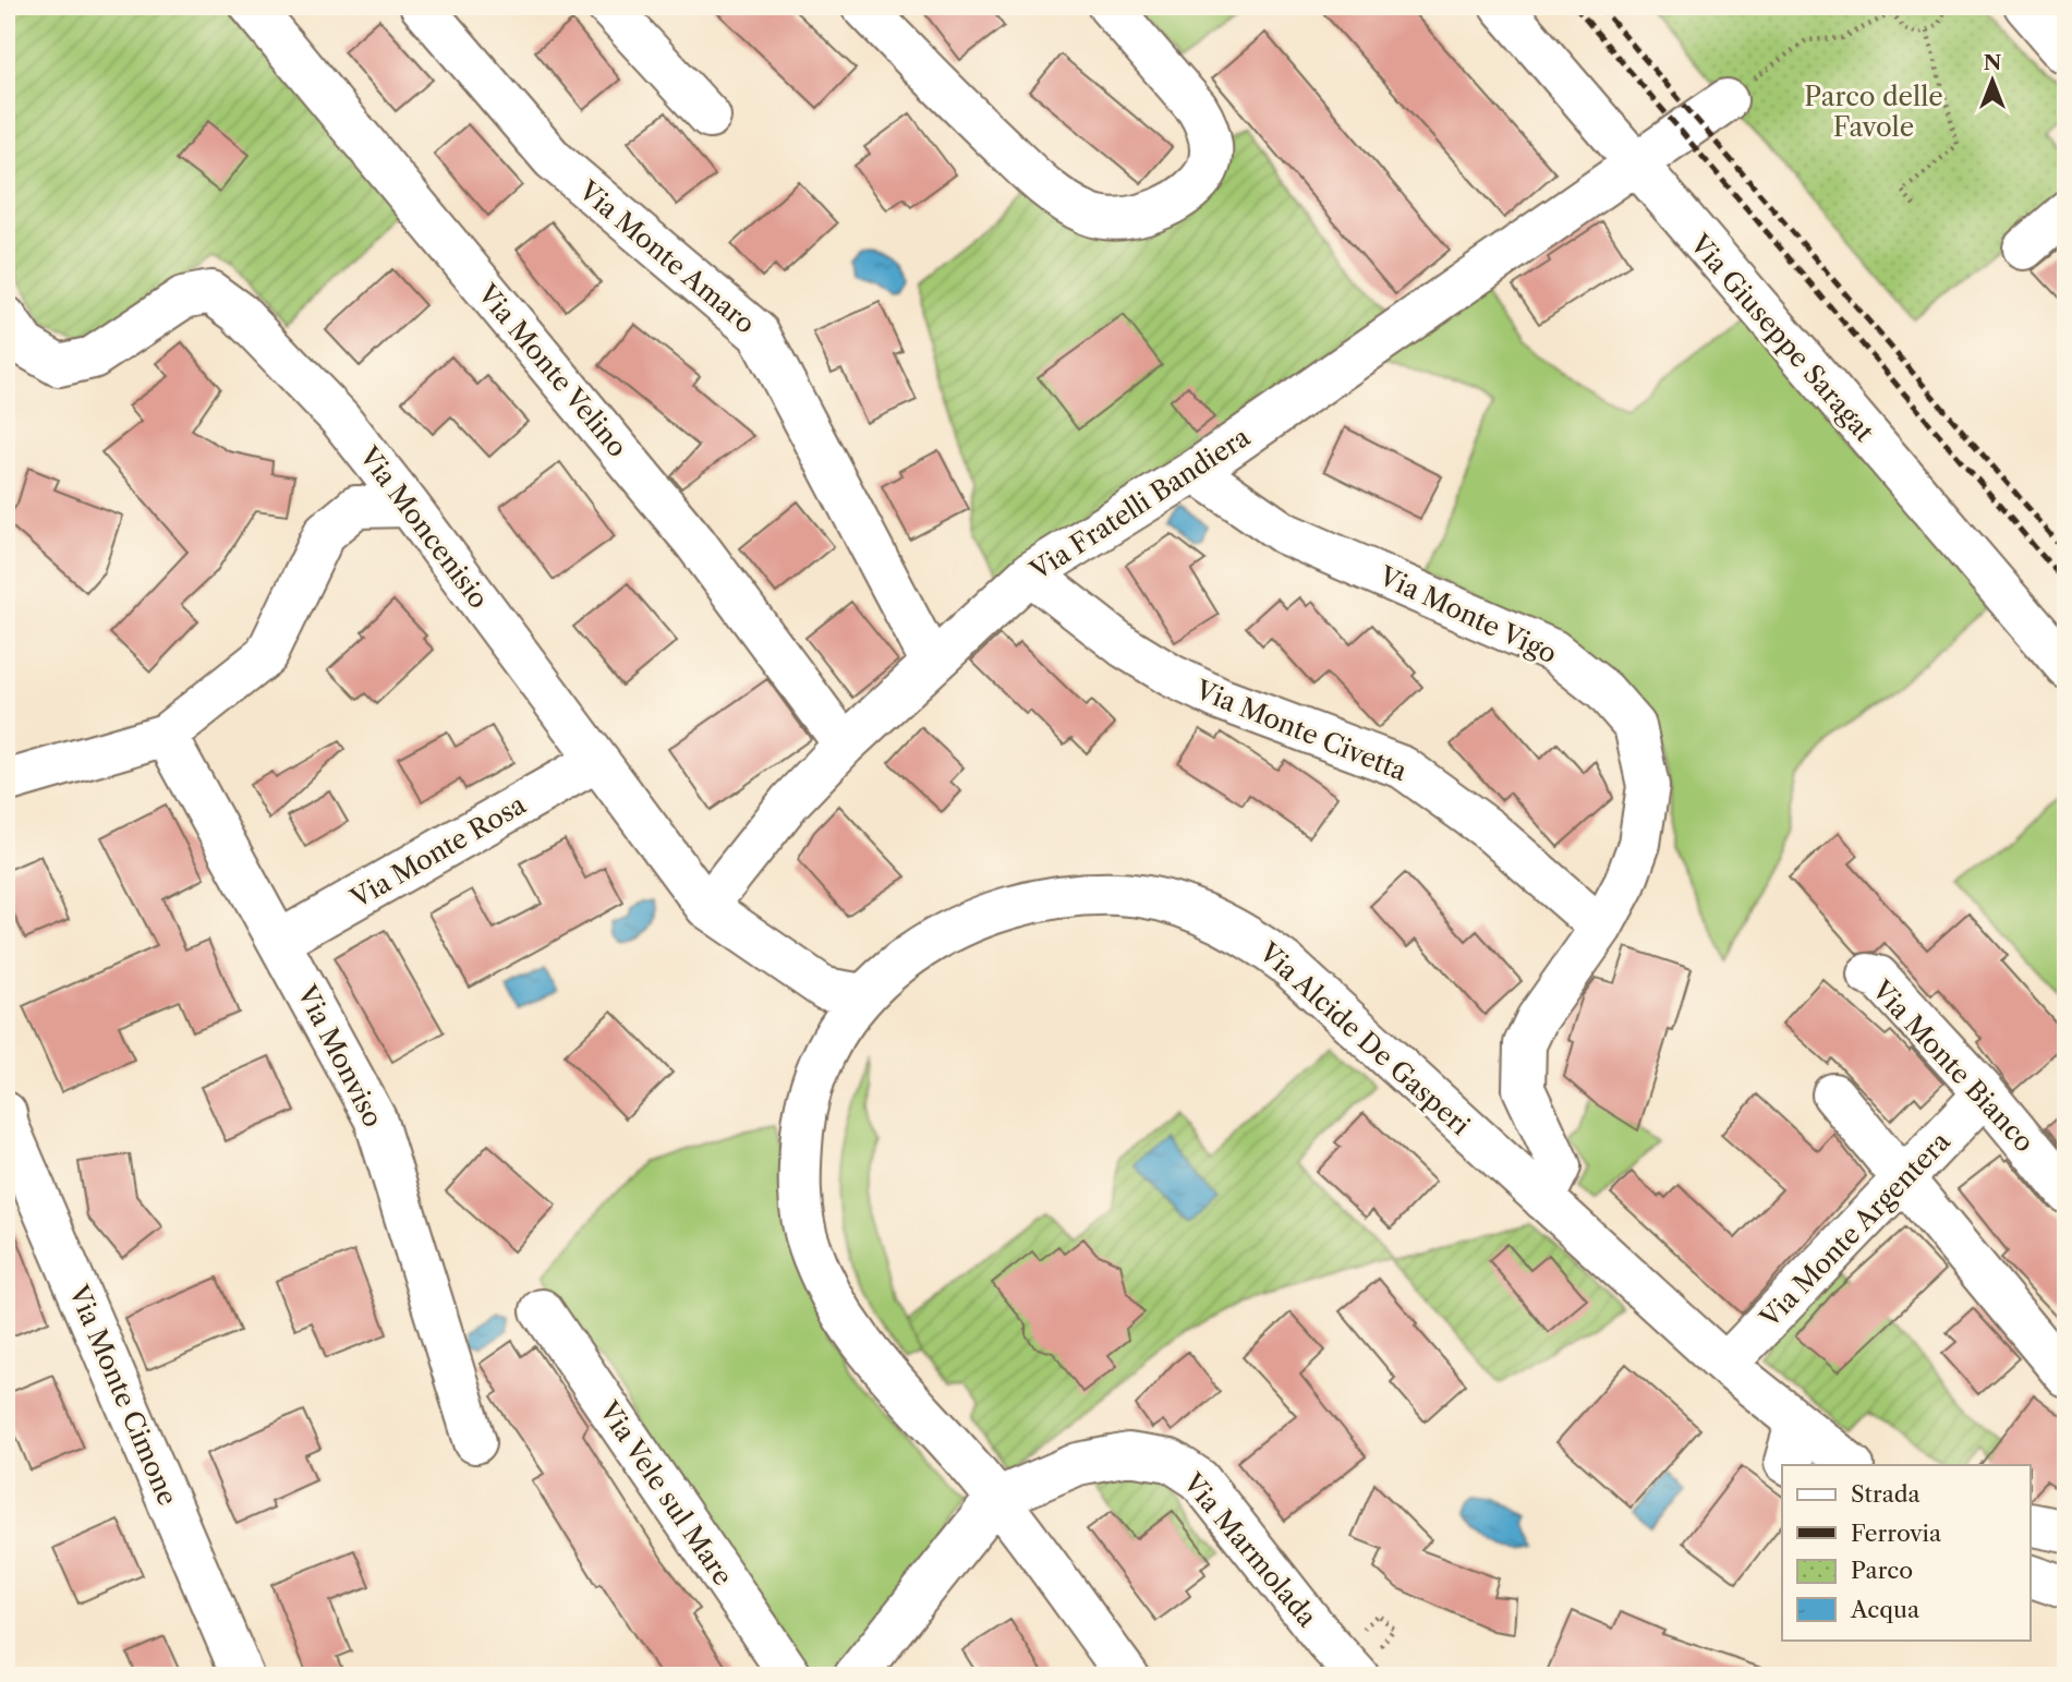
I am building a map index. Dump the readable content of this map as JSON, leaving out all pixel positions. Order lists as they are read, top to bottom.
{
  "streets": {
    "street": [
      "Via Monte Amaro",
      "Via Giuseppe Saragat",
      "Via Monte Velino",
      "Via Fratelli Bandiera",
      "Via Moncenisio",
      "Via Monte Vigo",
      "Via Monte Civetta",
      "Via Monte Rosa",
      "Via Alcide De Gasperi",
      "Via Monviso",
      "Via Monte Bianco",
      "Via Monte Argentera",
      "Via Monte Cimone",
      "Via Vele sul Mare",
      "Via Marmolada"
    ]
  },
  "crossings": [
    ["Via Monte Amaro", "Via Fratelli Bandiera"],
    ["Via Giuseppe Saragat", "Via Fratelli Bandiera"],
    ["Via Monte Velino", "Via Fratelli Bandiera"],
    ["Via Fratelli Bandiera", "Via Moncenisio"],
    ["Via Fratelli Bandiera", "Via Monte Vigo"],
    ["Via Fratelli Bandiera", "Via Monte Civetta"],
    ["Via Moncenisio", "Via Monte Rosa"],
    ["Via Moncenisio", "Via Alcide De Gasperi"],
    ["Via Monte Vigo", "Via Monte Civetta"],
    ["Via Monte Vigo", "Via Alcide De Gasperi"],
    ["Via Monte Rosa", "Via Monviso"],
    ["Via Alcide De Gasperi", "Via Monte Argentera"],
    ["Via Alcide De Gasperi", "Via Marmolada"],
    ["Via Monte Bianco", "Via Monte Argentera"]
  ],
  "parks": ["Parco delle Favole"],
  "legend": [
    "Strada",
    "Ferrovia",
    "Parco",
    "Acqua"
  ],
  "north": "top"
}
